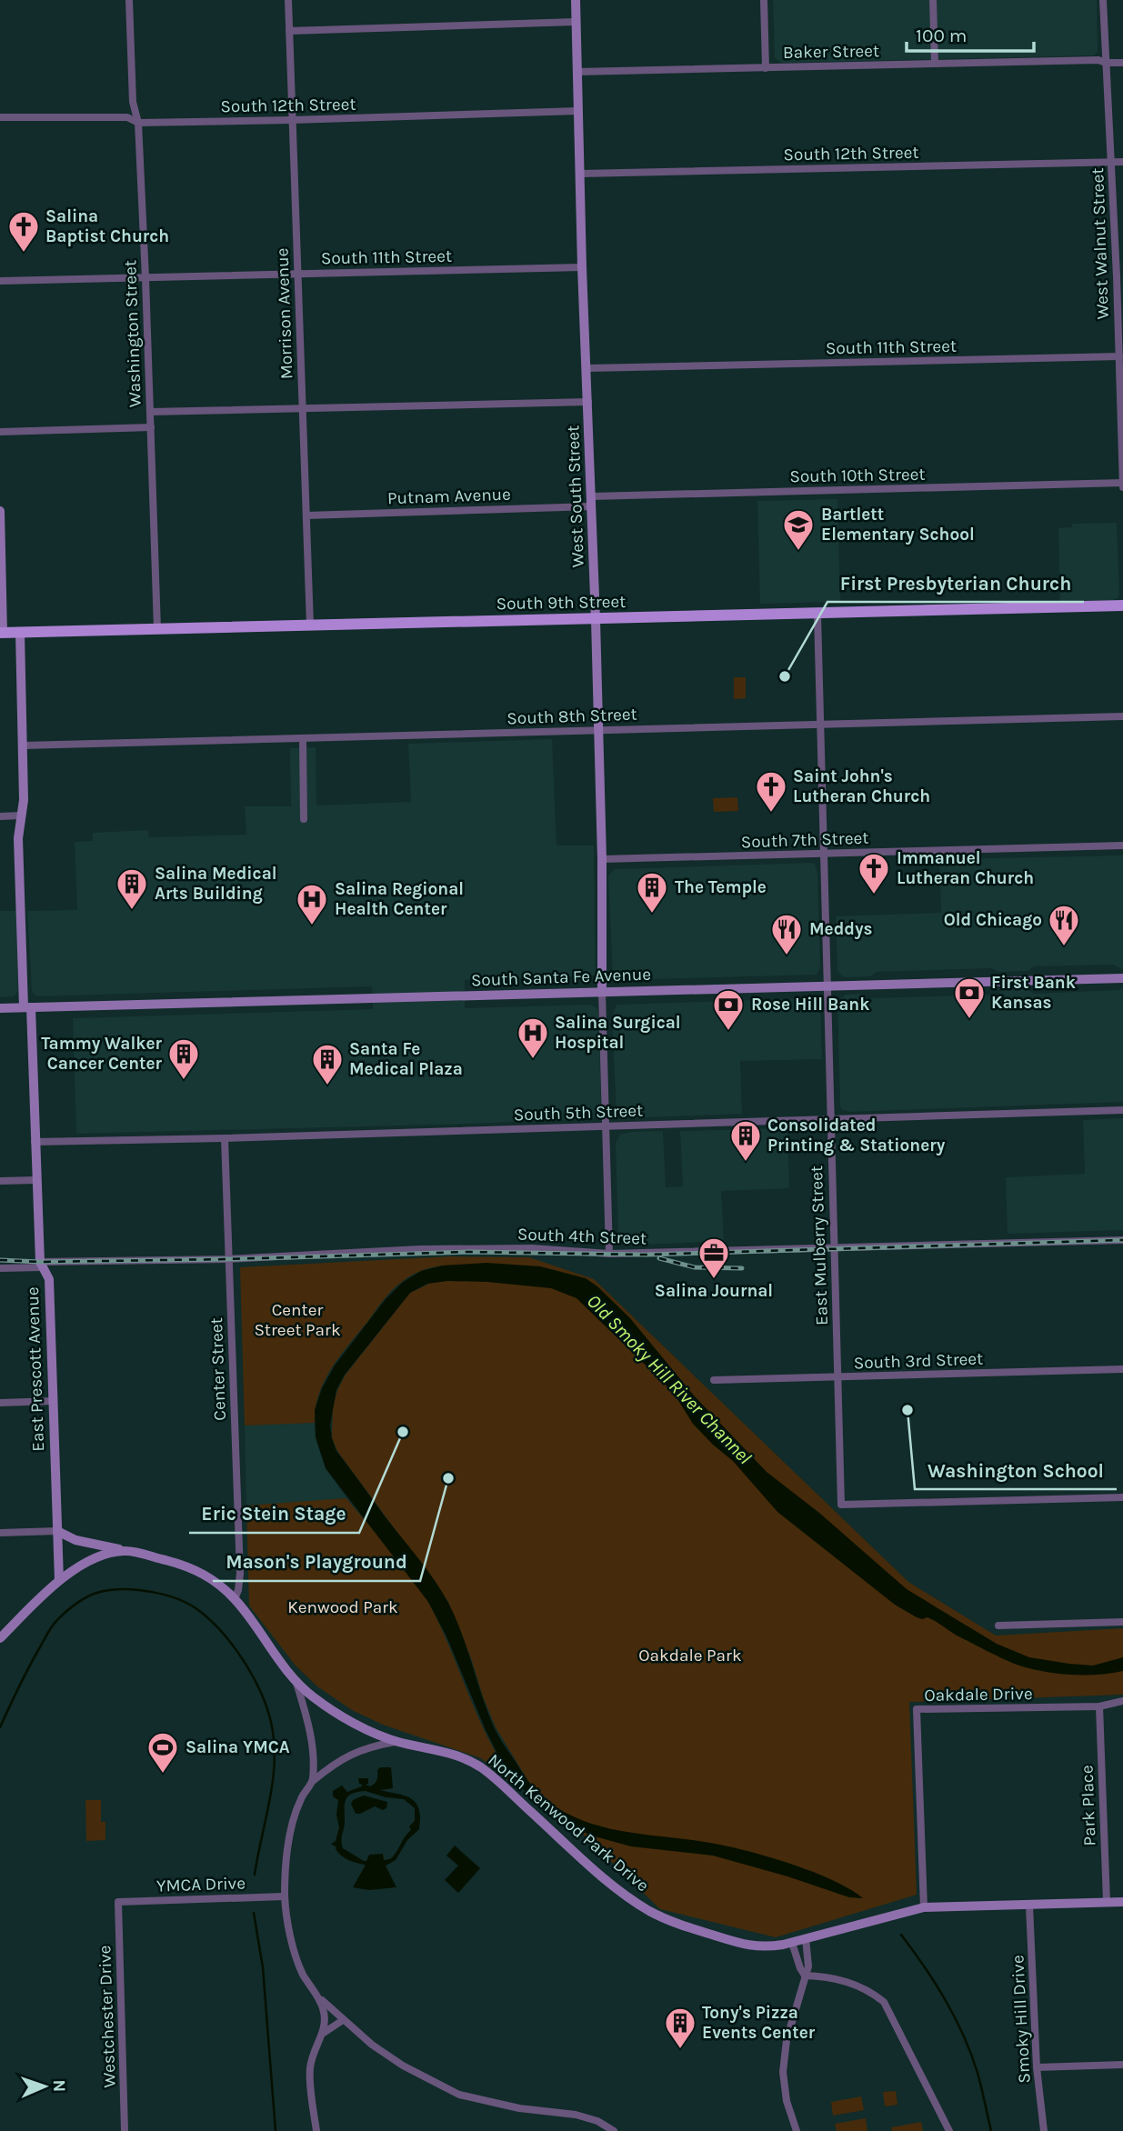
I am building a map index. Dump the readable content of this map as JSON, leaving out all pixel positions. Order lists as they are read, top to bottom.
{
  "streets": {
    "main road": ["South 9th Street"],
    "street": [
      "Baker Street",
      "South 12th Street",
      "West Walnut Street",
      "South 11th Street",
      "Morrison Avenue",
      "Washington Street",
      "South 10th Street",
      "Putnam Avenue",
      "West South Street",
      "South 8th Street",
      "South 7th Street",
      "South Santa Fe Avenue",
      "South 5th Street",
      "South 4th Street",
      "East Mulberry Street",
      "South 3rd Street",
      "East Prescott Avenue",
      "Center Street",
      "Oakdale Drive",
      "Park Place",
      "North Kenwood Park Drive",
      "YMCA Drive",
      "Westchester Drive",
      "Smoky Hill Drive"
    ]
  },
  "crossings": [
    ["Baker Street", "West Walnut Street"],
    ["Baker Street", "West South Street"],
    ["South 12th Street", "West Walnut Street"],
    ["South 12th Street", "Morrison Avenue"],
    ["South 12th Street", "Washington Street"],
    ["South 12th Street", "West South Street"],
    ["West Walnut Street", "South 11th Street"],
    ["West Walnut Street", "South 10th Street"],
    ["South 11th Street", "Morrison Avenue"],
    ["South 11th Street", "Washington Street"],
    ["South 11th Street", "West South Street"],
    ["Morrison Avenue", "Putnam Avenue"],
    ["Morrison Avenue", "South 9th Street"],
    ["Washington Street", "South 9th Street"],
    ["South 10th Street", "Putnam Avenue"],
    ["South 10th Street", "West South Street"],
    ["Putnam Avenue", "West South Street"],
    ["West South Street", "South 9th Street"],
    ["West South Street", "South 8th Street"],
    ["West South Street", "South 7th Street"],
    ["West South Street", "South Santa Fe Avenue"],
    ["South 9th Street", "East Mulberry Street"],
    ["South 9th Street", "East Prescott Avenue"],
    ["South 8th Street", "East Mulberry Street"],
    ["South 8th Street", "East Prescott Avenue"],
    ["South 7th Street", "East Mulberry Street"],
    ["South Santa Fe Avenue", "East Mulberry Street"],
    ["South Santa Fe Avenue", "East Prescott Avenue"],
    ["South 5th Street", "East Mulberry Street"],
    ["South 5th Street", "East Prescott Avenue"],
    ["South 5th Street", "Center Street"],
    ["South 4th Street", "East Mulberry Street"],
    ["South 4th Street", "East Prescott Avenue"],
    ["South 4th Street", "Center Street"],
    ["East Mulberry Street", "South 3rd Street"],
    ["East Prescott Avenue", "North Kenwood Park Drive"],
    ["Center Street", "North Kenwood Park Drive"],
    ["Oakdale Drive", "Park Place"],
    ["Oakdale Drive", "North Kenwood Park Drive"],
    ["Park Place", "North Kenwood Park Drive"],
    ["North Kenwood Park Drive", "Smoky Hill Drive"],
    ["YMCA Drive", "Westchester Drive"]
  ],
  "water": ["Old Smoky Hill River Channel"],
  "parks": ["Center Street Park", "Kenwood Park", "Oakdale Park"],
  "places": {
    "church": ["Salina Baptist Church", "Saint John's Lutheran Church", "Immanuel Lutheran Church"],
    "school or university": ["Bartlett Elementary School"],
    "other": [
      "First Presbyterian Church",
      "Washington School",
      "Eric Stein Stage",
      "Mason's Playground"
    ],
    "building": [
      "Salina Medical Arts Building",
      "The Temple",
      "Tammy Walker Cancer Center",
      "Santa Fe Medical Plaza",
      "Consolidated Printing & Stationery",
      "Tony's Pizza Events Center"
    ],
    "hospital": ["Salina Regional Health Center", "Salina Surgical Hospital"],
    "restaurant": ["Old Chicago", "Meddys"],
    "bank": ["First Bank Kansas", "Rose Hill Bank"],
    "office": ["Salina Journal"],
    "sports": ["Salina YMCA"]
  },
  "scale_bar": "100 m",
  "north": "right"
}
